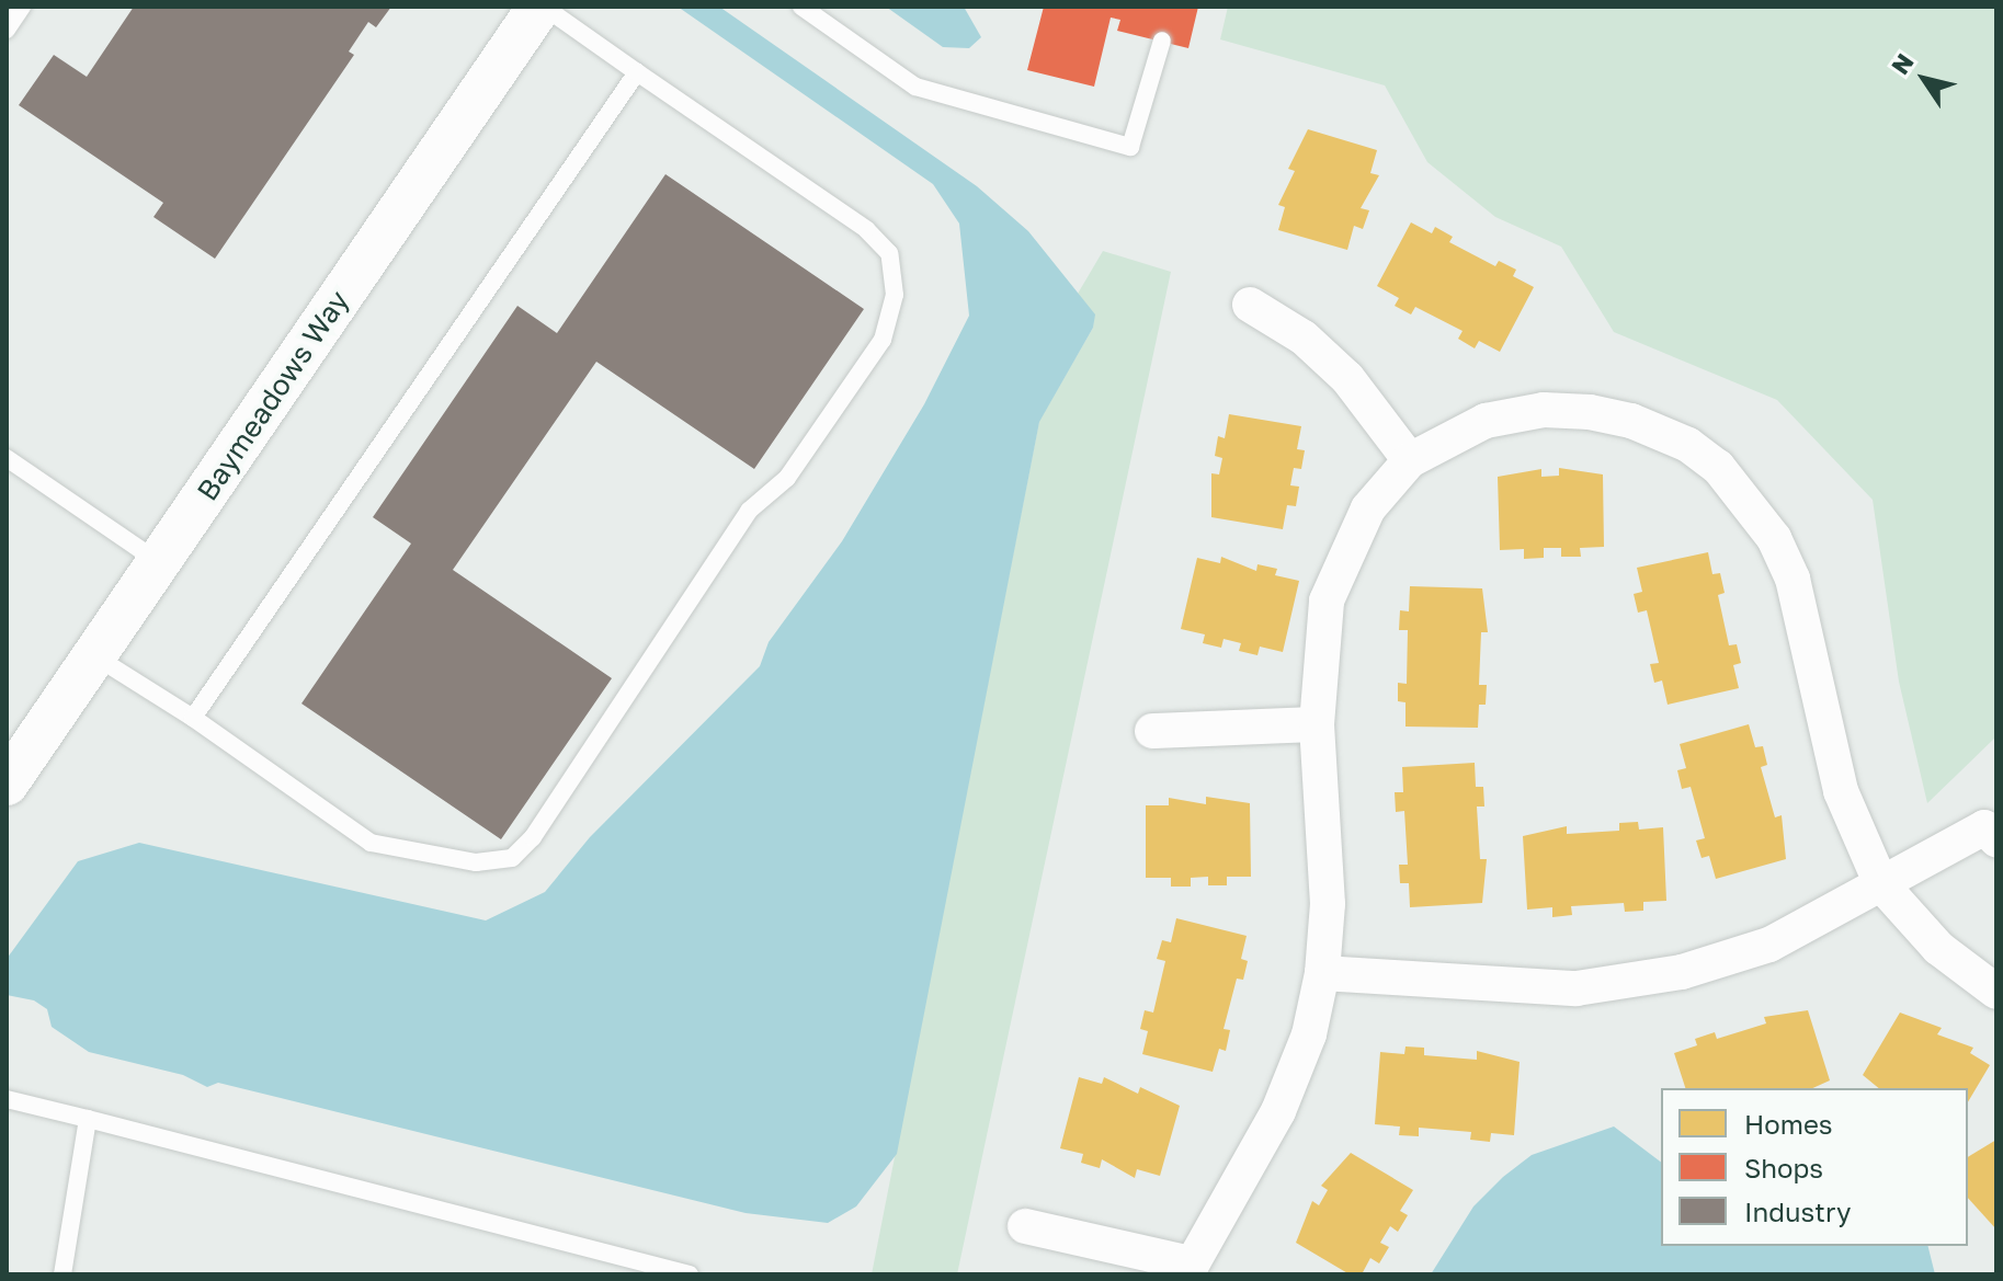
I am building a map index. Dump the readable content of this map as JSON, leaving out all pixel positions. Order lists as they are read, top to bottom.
{
  "streets": {
    "street": ["Baymeadows Way"]
  },
  "legend": ["Homes", "Shops", "Industry"],
  "north": "top left"
}
